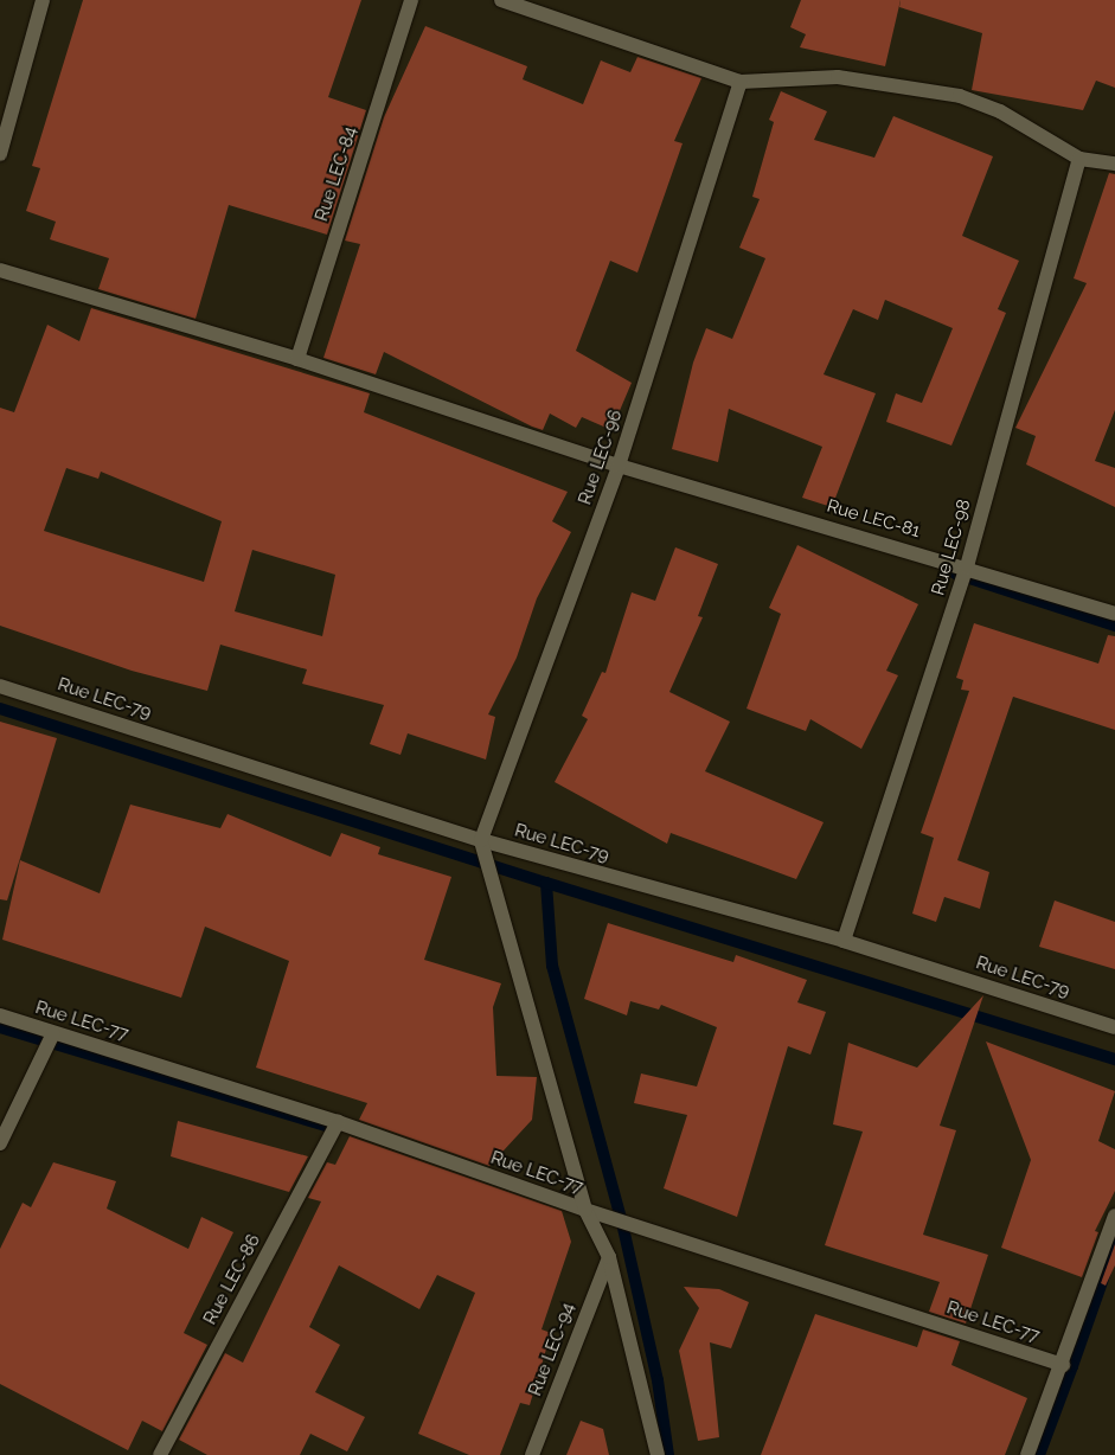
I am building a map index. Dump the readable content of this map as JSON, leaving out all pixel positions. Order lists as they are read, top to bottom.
{
  "streets": {
    "street": [
      "Rue LEC-84",
      "Rue LEC-96",
      "Rue LEC-81",
      "Rue LEC-98",
      "Rue LEC-79",
      "Rue LEC-77",
      "Rue LEC-86",
      "Rue LEC-94"
    ]
  },
  "crossings": [
    ["Rue LEC-84", "Rue LEC-81"],
    ["Rue LEC-96", "Rue LEC-81"],
    ["Rue LEC-96", "Rue LEC-79"],
    ["Rue LEC-81", "Rue LEC-98"],
    ["Rue LEC-98", "Rue LEC-79"],
    ["Rue LEC-77", "Rue LEC-86"]
  ]
}
